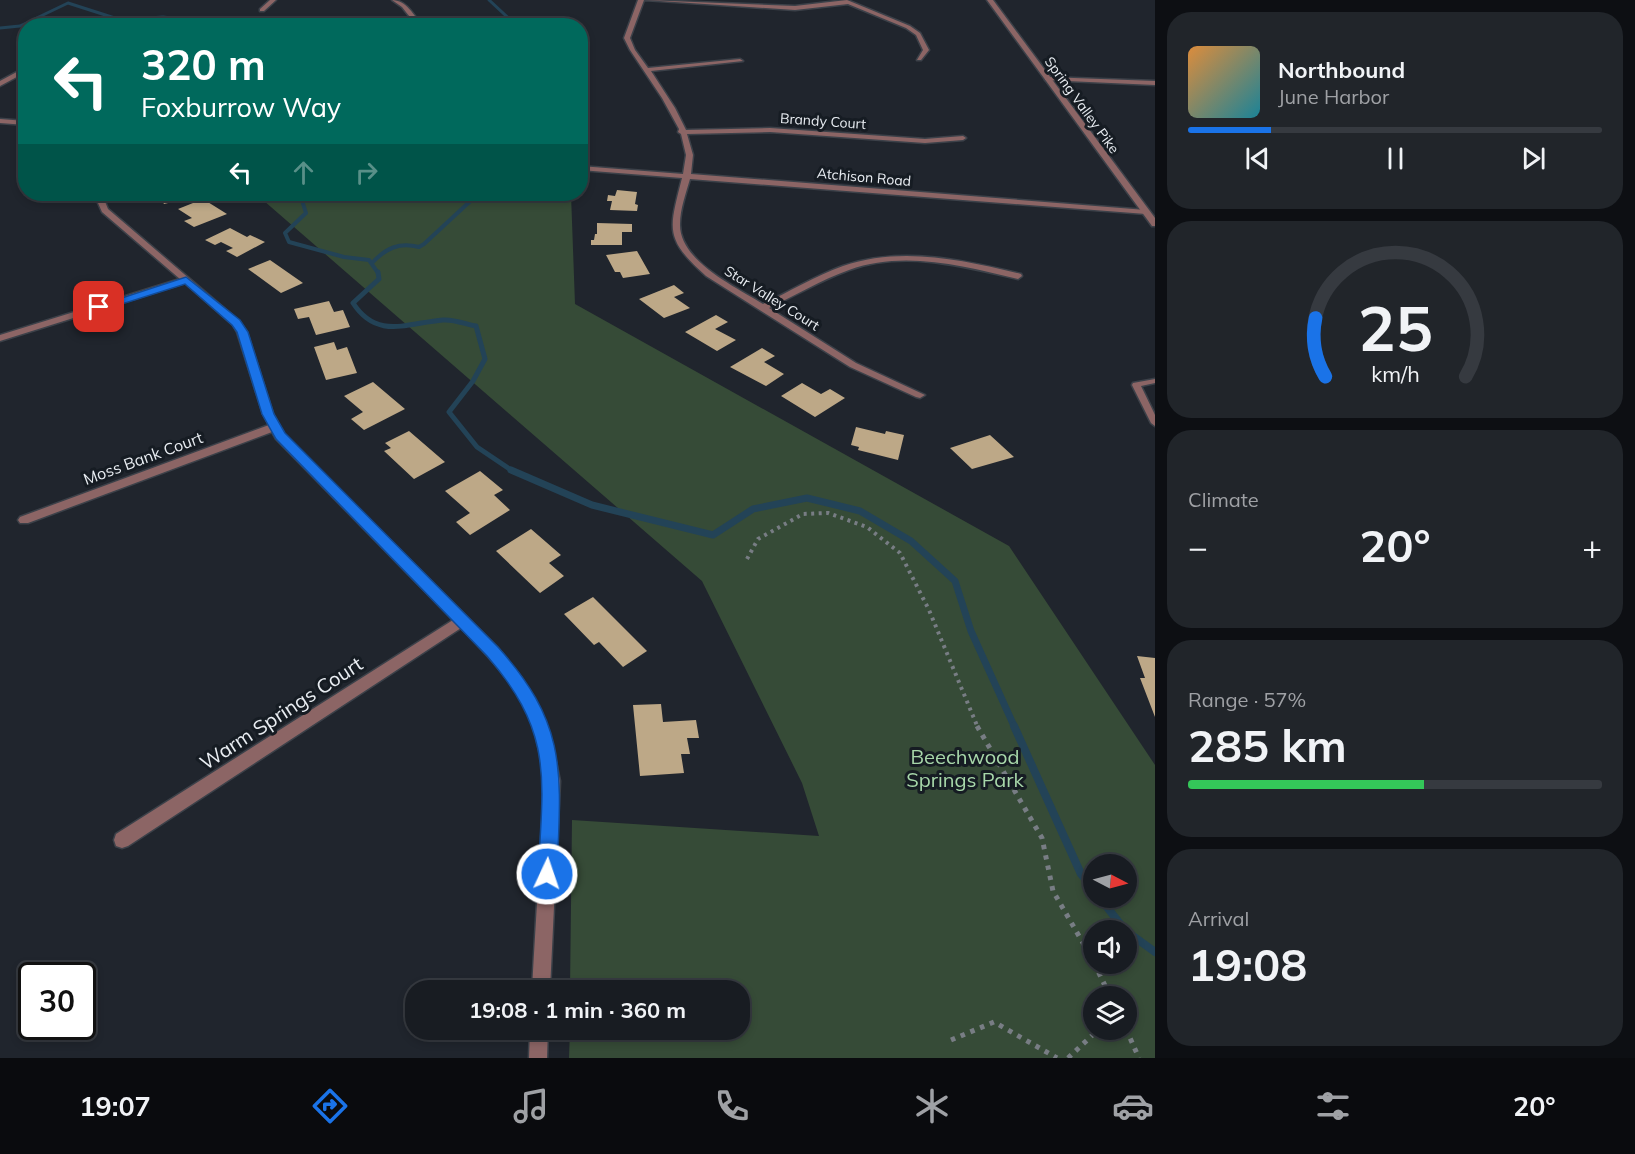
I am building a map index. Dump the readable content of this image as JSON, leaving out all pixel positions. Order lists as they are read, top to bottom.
{
  "streets": {
    "street": [
      "Spring Valley Pike",
      "Brandy Court",
      "Atchison Road",
      "Star Valley Court",
      "Moss Bank Court",
      "Warm Springs Court"
    ]
  },
  "crossings": [
    ["Spring Valley Pike", "Atchison Road"],
    ["Brandy Court", "Star Valley Court"],
    ["Atchison Road", "Star Valley Court"]
  ],
  "parks": ["Beechwood Springs Park"],
  "north": "right",
  "page": {
    "turn": ["320 m", "Foxburrow Way"],
    "song": ["Northbound", "June Harbor"],
    "tile": [
      "Climate",
      ["Range · 57%", "285 km"],
      ["Arrival", "19:08"]
    ],
    "heat": ["−", "20°", "+"],
    "limit": "30",
    "trip": "19:08 · 1 min · 360 m",
    "tabs": ["19:07", "20°"],
    "gauge": ["25", "km/h"]
  }
}
